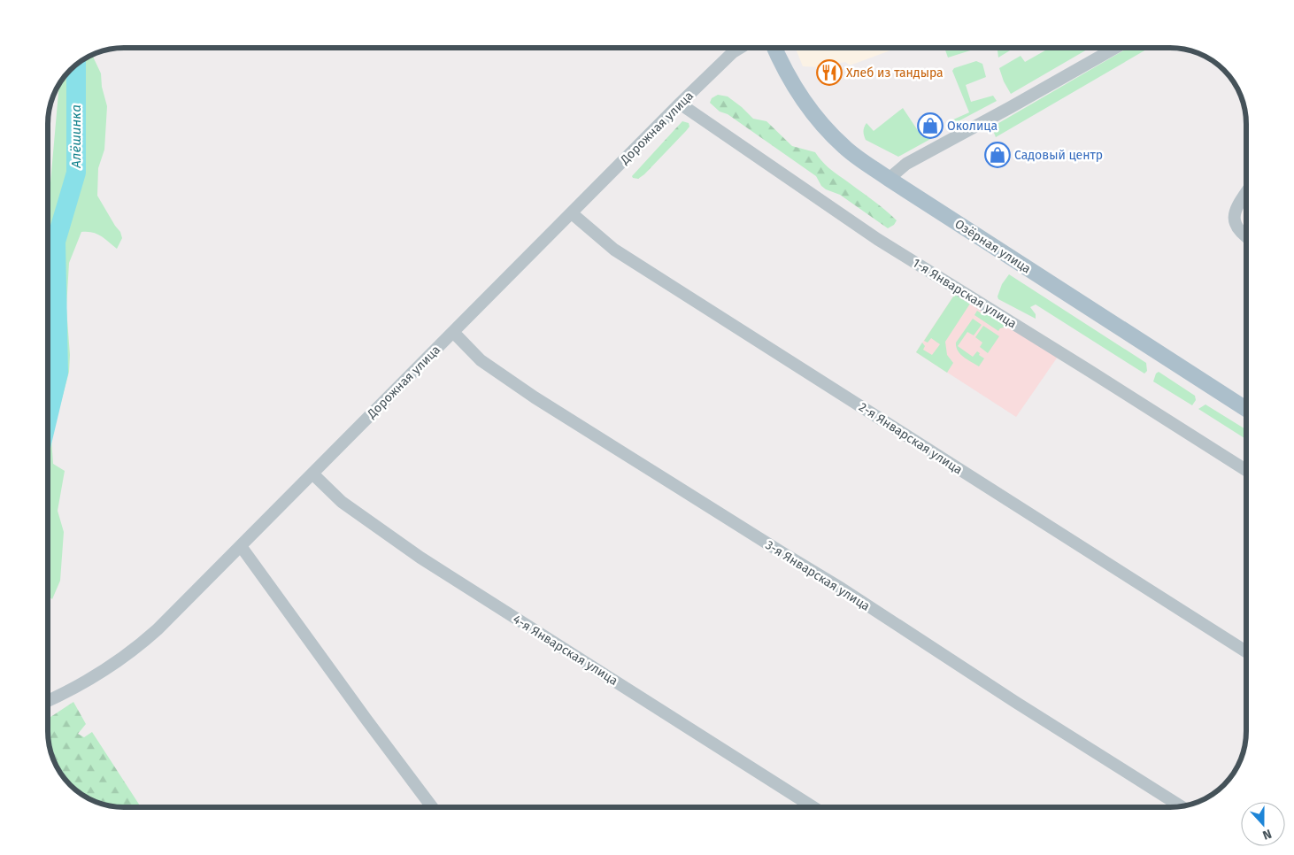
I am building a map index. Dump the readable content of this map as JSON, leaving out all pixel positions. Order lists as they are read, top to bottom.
{
  "streets": {
    "main road": ["Озёрная улица"],
    "street": [
      "Дорожная улица",
      "1-я Январская улица",
      "2-я Январская улица",
      "3-я Январская улица",
      "4-я Январская улица"
    ]
  },
  "crossings": [
    ["Дорожная улица", "1-я Январская улица"],
    ["Дорожная улица", "2-я Январская улица"],
    ["Дорожная улица", "3-я Январская улица"],
    ["Дорожная улица", "4-я Январская улица"]
  ],
  "water": ["Алёшинка"],
  "places": {
    "restaurant": ["Хлеб из тандыра"],
    "shop": ["Околица", "Садовый центр"]
  },
  "north": "bottom"
}
